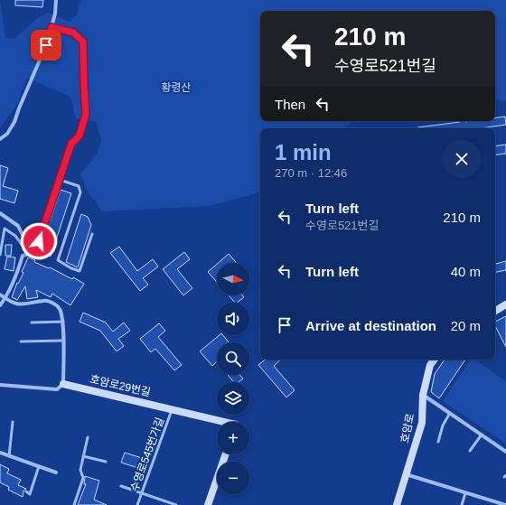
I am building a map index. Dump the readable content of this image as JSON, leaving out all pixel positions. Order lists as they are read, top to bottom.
{
  "streets": {
    "street": ["호암로29번길", "호암로"],
    "lane": ["수영로545번가길"]
  },
  "crossings": [
    ["호암로29번길", "수영로545번가길"]
  ],
  "parks": ["황령산"],
  "north": "right",
  "page": {
    "turn": ["210 m", "수영로521번길"],
    "then": "Then",
    "heading": ["1 min", "270 m · 12:46"],
    "list": [
      {
        "name": "Turn left",
        "note": "수영로521번길",
        "value": "210 m"
      },
      {
        "name": "Turn left",
        "value": "40 m"
      },
      {
        "name": "Arrive at destination",
        "value": "20 m"
      }
    ],
    "map_buttons": ["+", "−"]
  }
}
